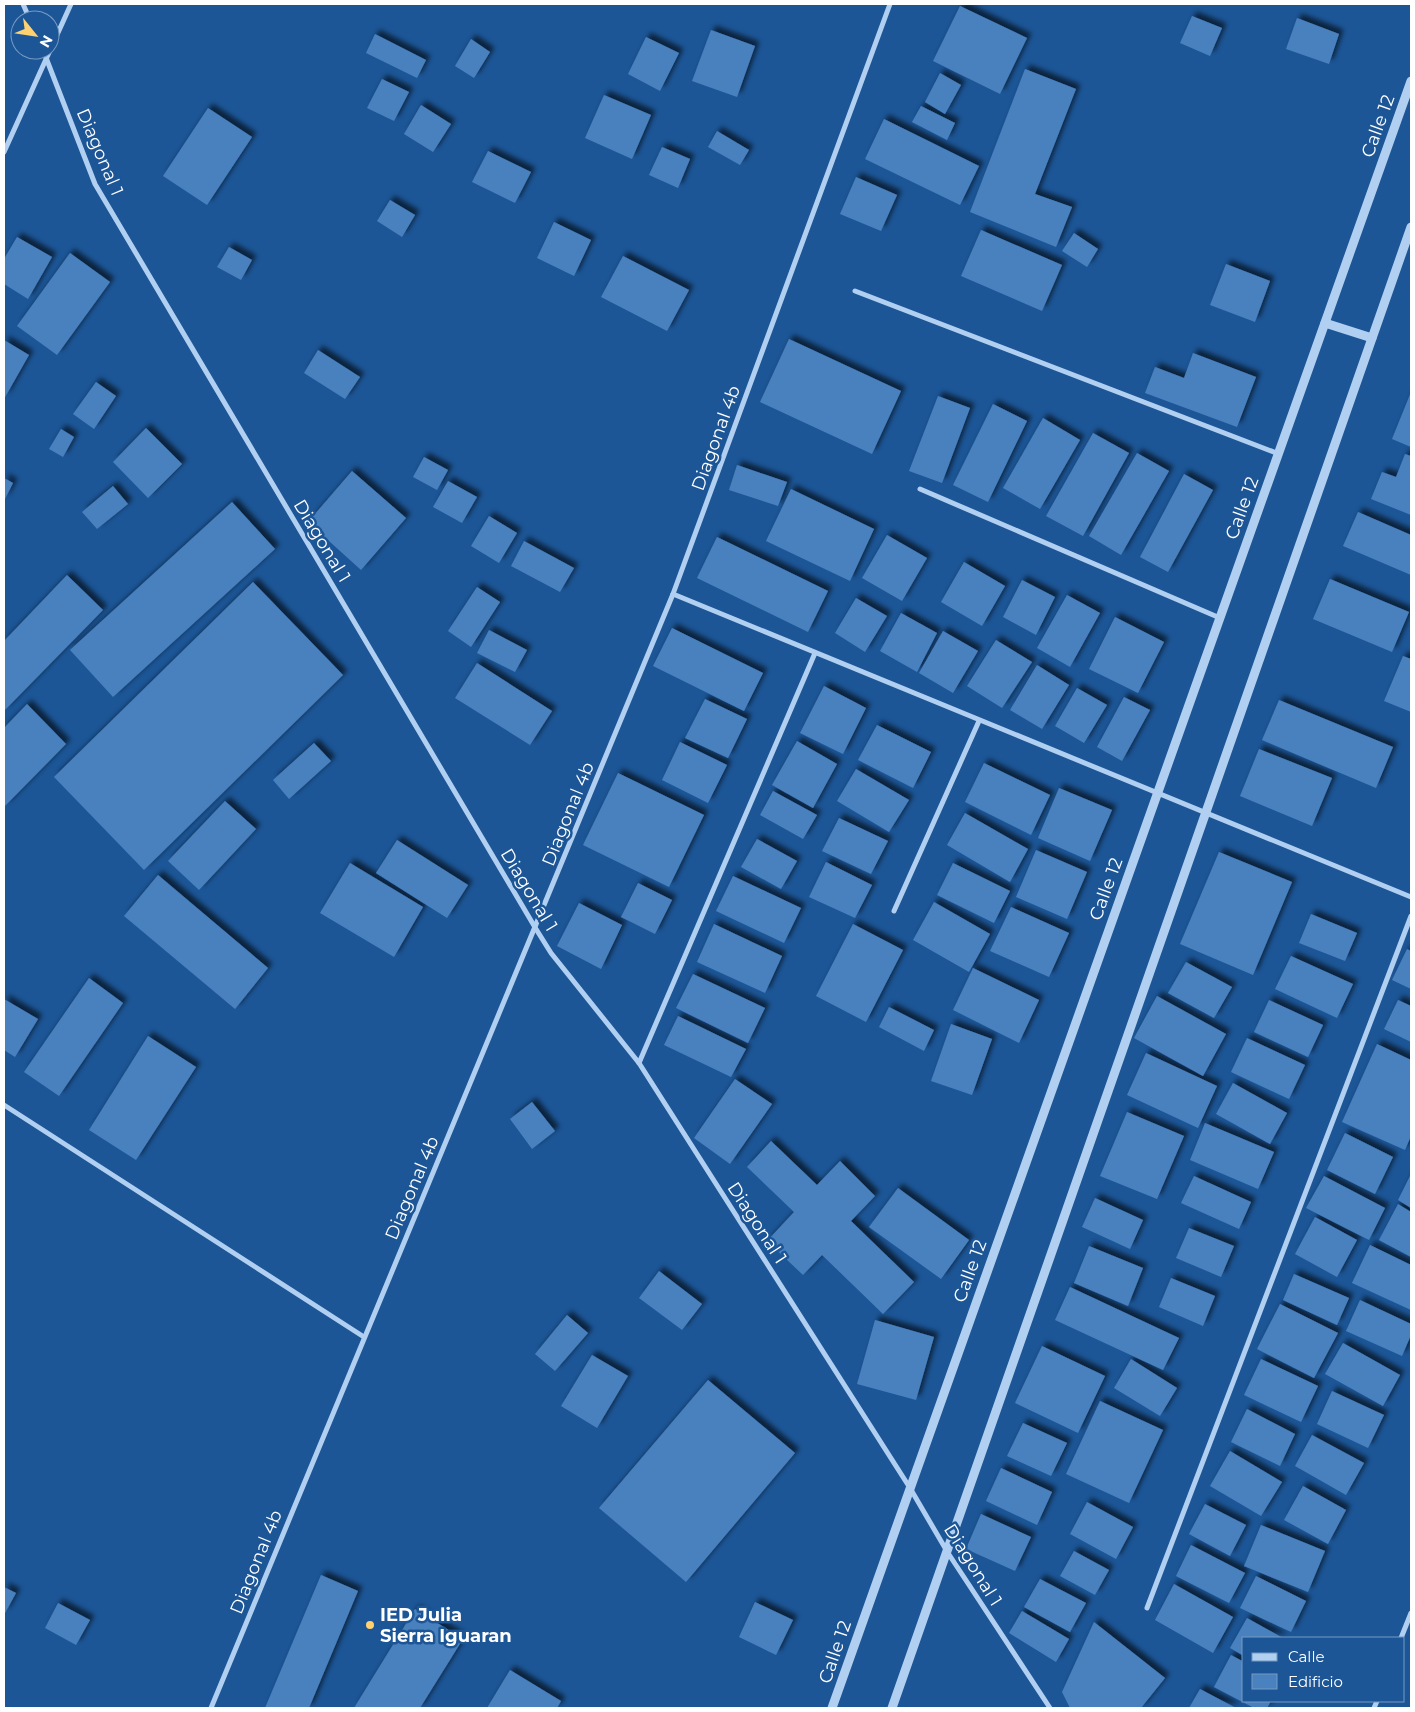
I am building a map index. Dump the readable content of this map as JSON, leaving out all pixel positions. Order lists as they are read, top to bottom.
{
  "streets": {
    "street": ["Calle 12", "Diagonal 1", "Diagonal 4b"]
  },
  "crossings": [
    ["Calle 12", "Diagonal 1"],
    ["Diagonal 1", "Diagonal 4b"]
  ],
  "places": ["IED Julia Sierra Iguaran"],
  "legend": ["Calle", "Edificio"],
  "north": "bottom right"
}
